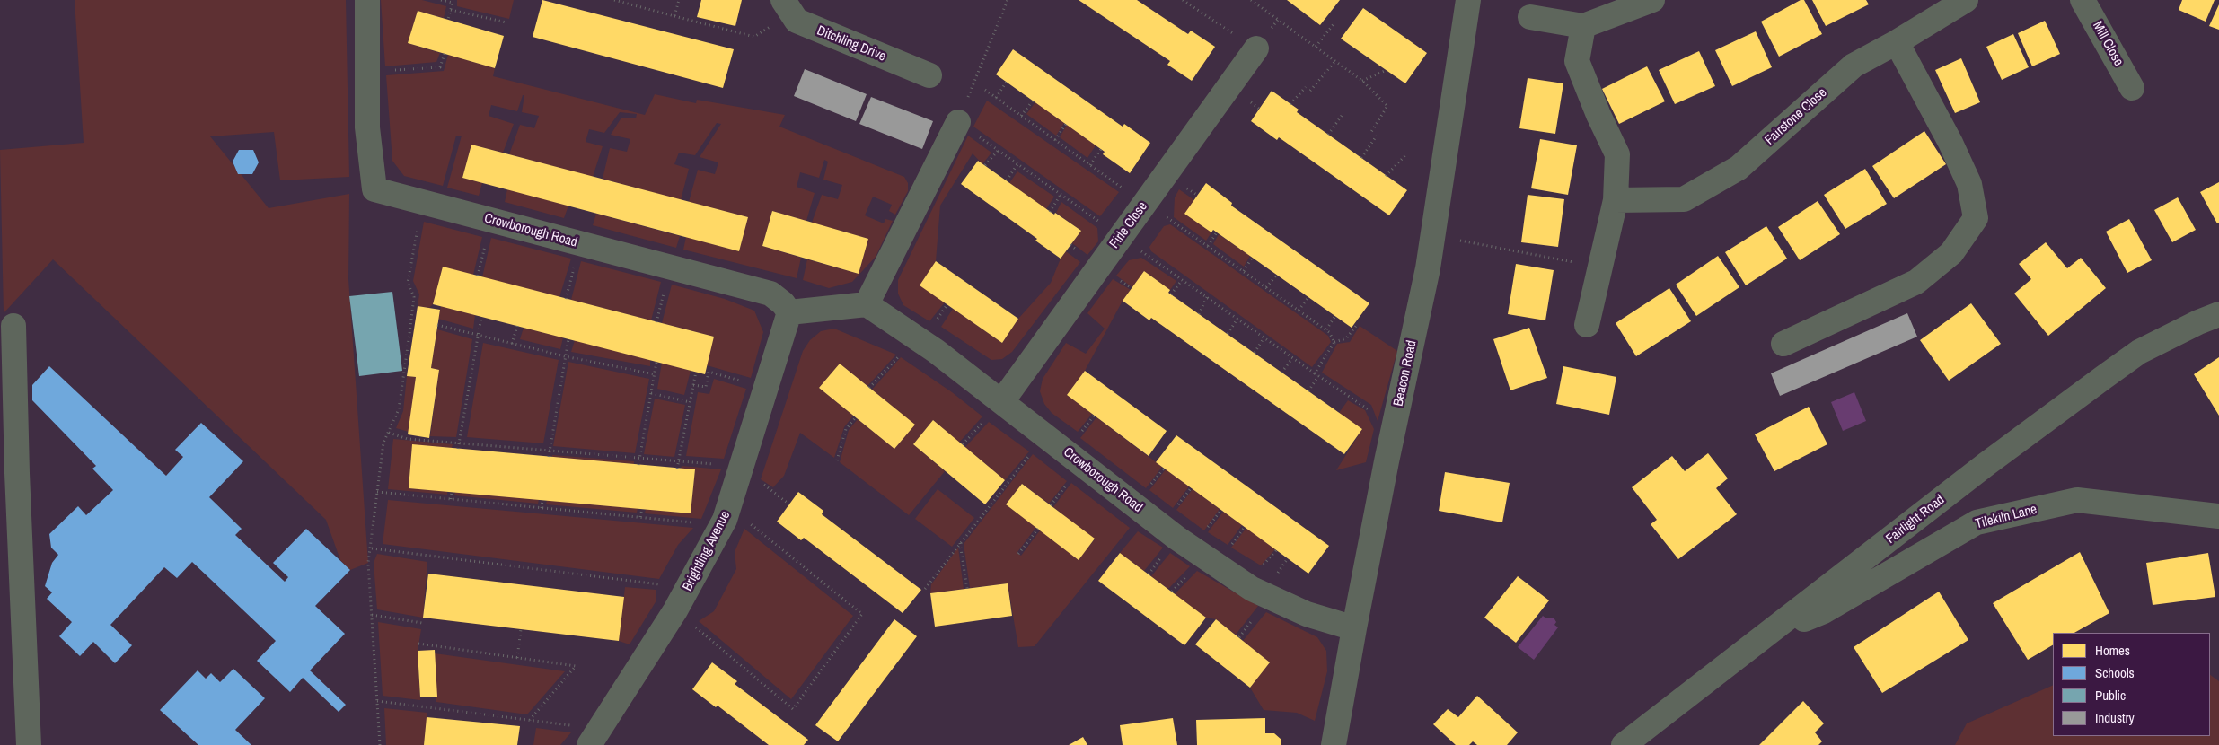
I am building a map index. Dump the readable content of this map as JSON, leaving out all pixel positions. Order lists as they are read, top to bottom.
{
  "streets": {
    "street": [
      "Ditchling Drive",
      "Mill Close",
      "Fairstone Close",
      "Firle Close",
      "Crowborough Road",
      "Beacon Road",
      "Tilekiln Lane",
      "Fairlight Road",
      "Brightling Avenue"
    ]
  },
  "crossings": [
    ["Firle Close", "Crowborough Road"],
    ["Crowborough Road", "Beacon Road"],
    ["Crowborough Road", "Brightling Avenue"],
    ["Tilekiln Lane", "Fairlight Road"]
  ],
  "legend": [
    "Homes",
    "Schools",
    "Public",
    "Industry"
  ]
}
